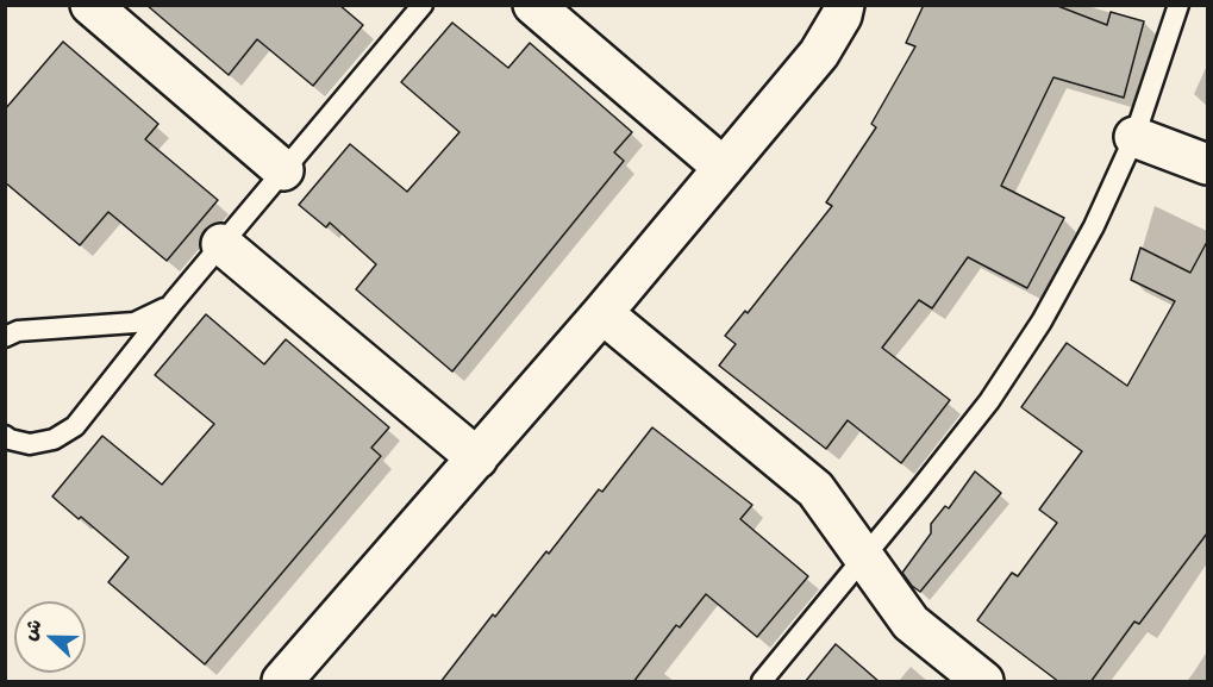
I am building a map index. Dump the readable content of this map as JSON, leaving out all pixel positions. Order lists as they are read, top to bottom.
{
  "north": "left"
}
